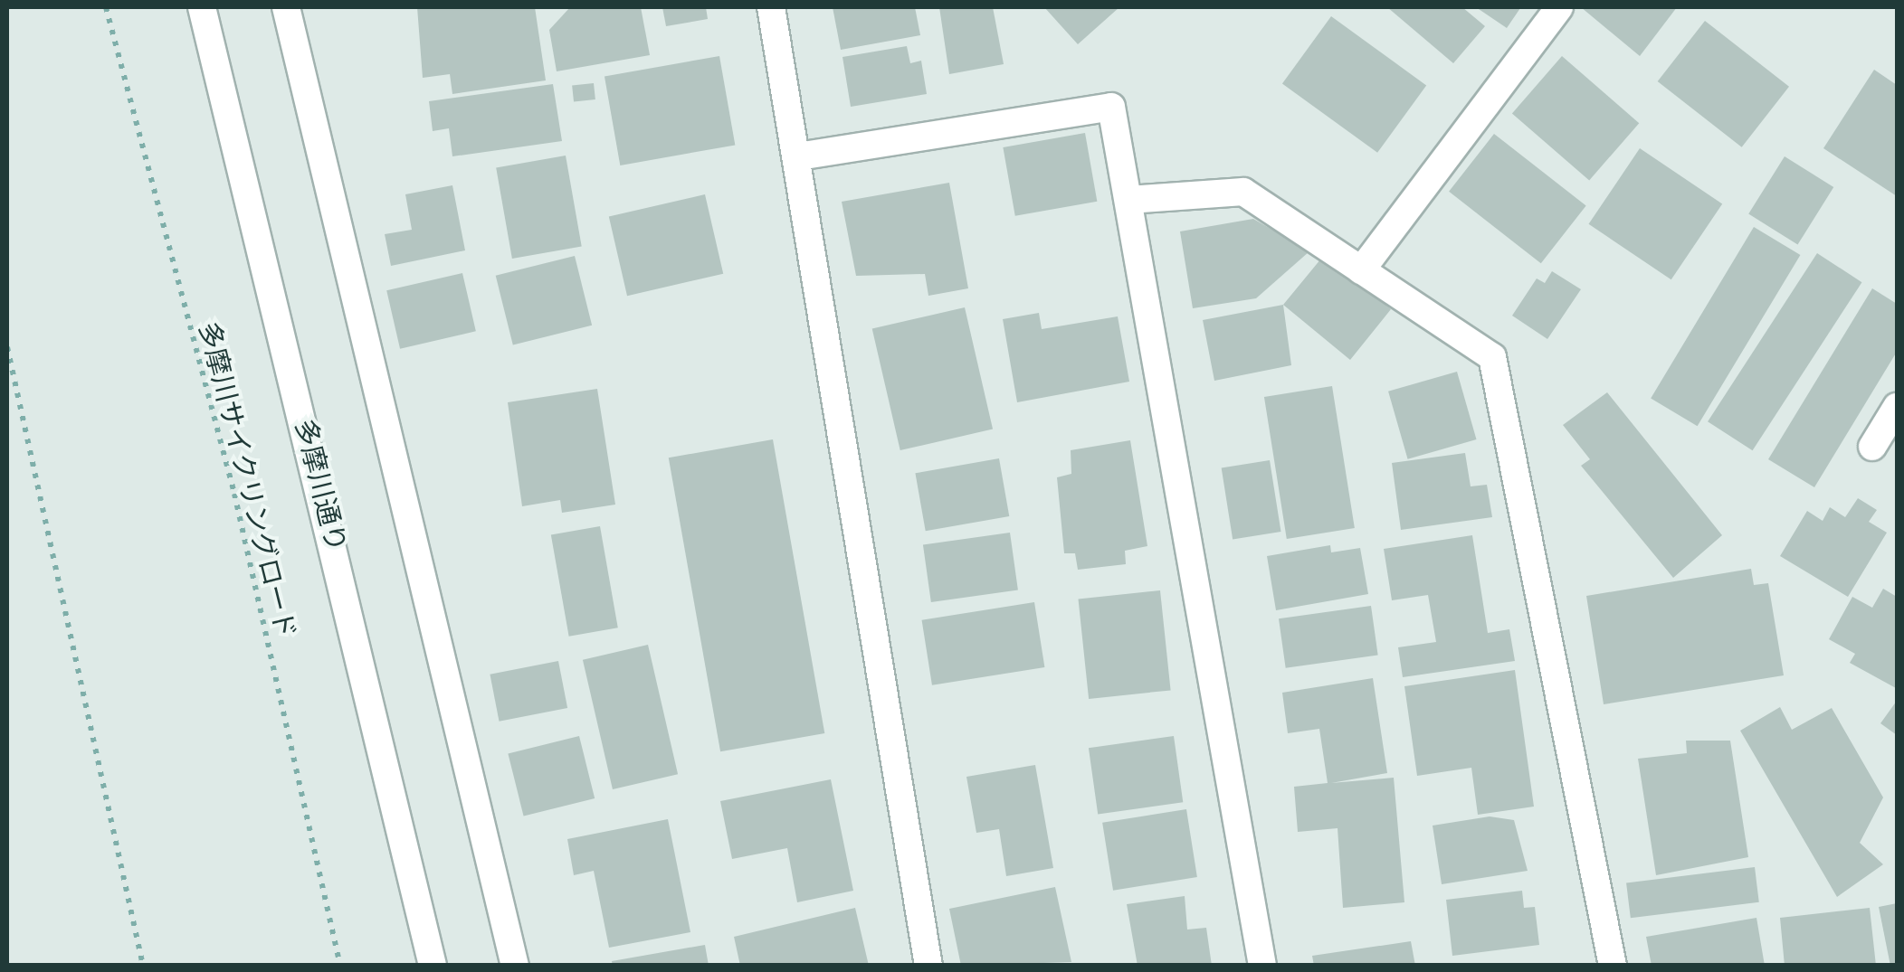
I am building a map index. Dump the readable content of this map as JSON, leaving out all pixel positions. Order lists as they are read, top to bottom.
{
  "streets": {
    "street": ["多摩川通り"],
    "path": ["多摩川サイクリングロード"]
  }
}
